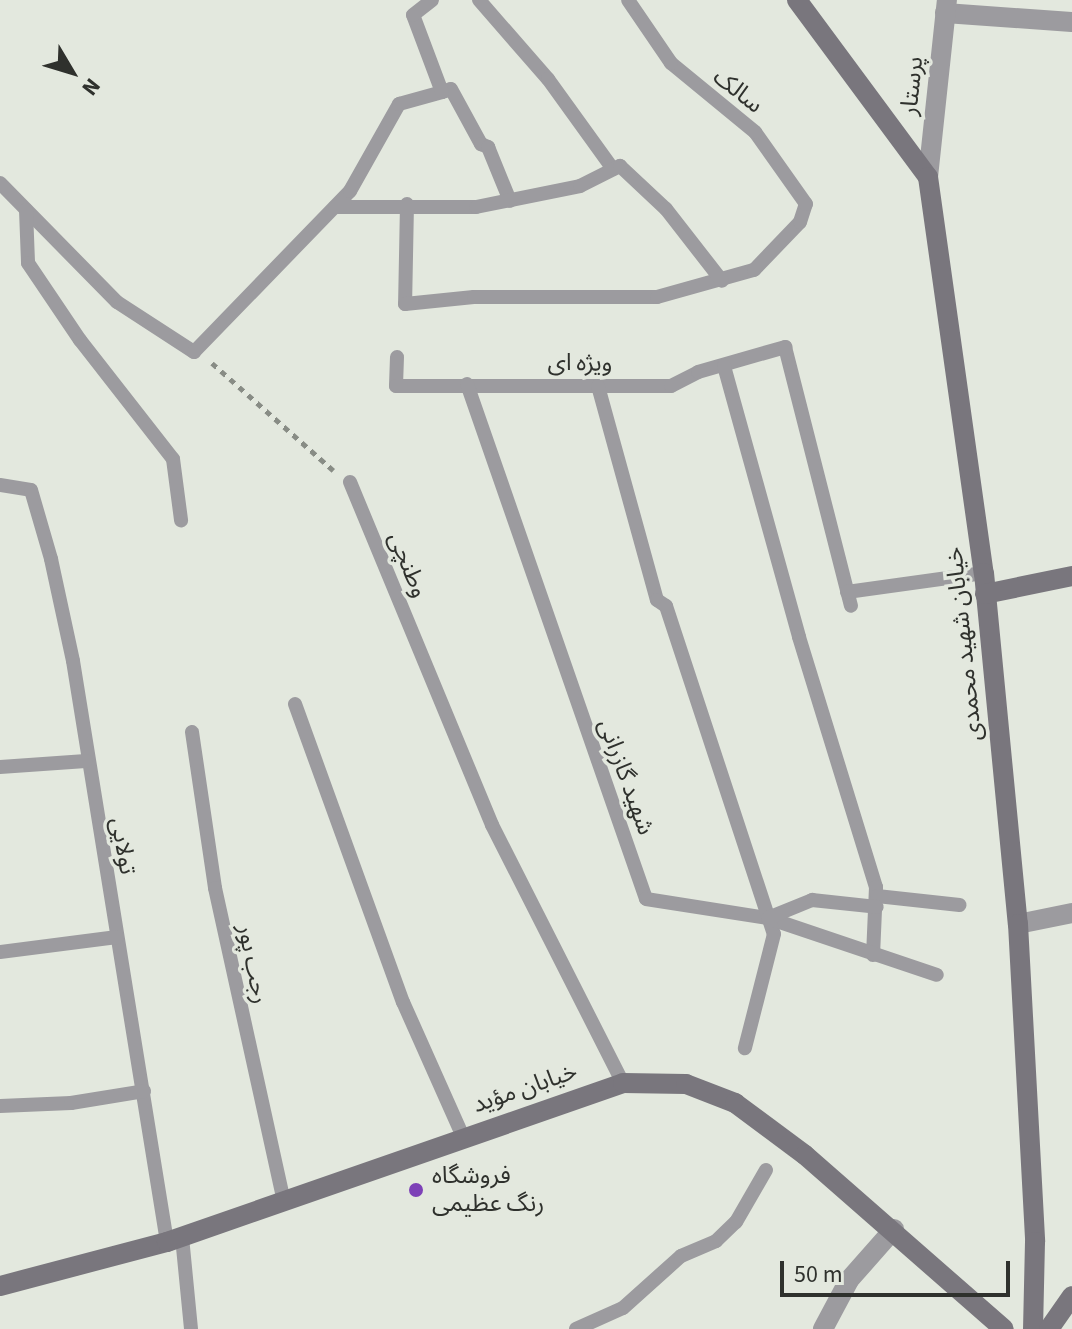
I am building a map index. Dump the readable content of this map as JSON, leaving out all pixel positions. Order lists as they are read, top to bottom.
{
  "streets": {
    "street": ["پرستار", "خیابان شهید محمدی", "خیابان مؤید"],
    "lane": [
      "سالک",
      "ویژه ای",
      "وطنچی",
      "شهید گازرانی",
      "تولایی",
      "رجب پور"
    ]
  },
  "crossings": [
    ["پرستار", "خیابان شهید محمدی"],
    ["ویژه ای", "خیابان شهید محمدی"],
    ["ویژه ای", "شهید گازرانی"],
    ["وطنچی", "خیابان مؤید"],
    ["تولایی", "خیابان مؤید"],
    ["رجب پور", "خیابان مؤید"]
  ],
  "places": ["فروشگاه رنگ عظیمی"],
  "scale_bar": "50 m",
  "north": "bottom right"
}
